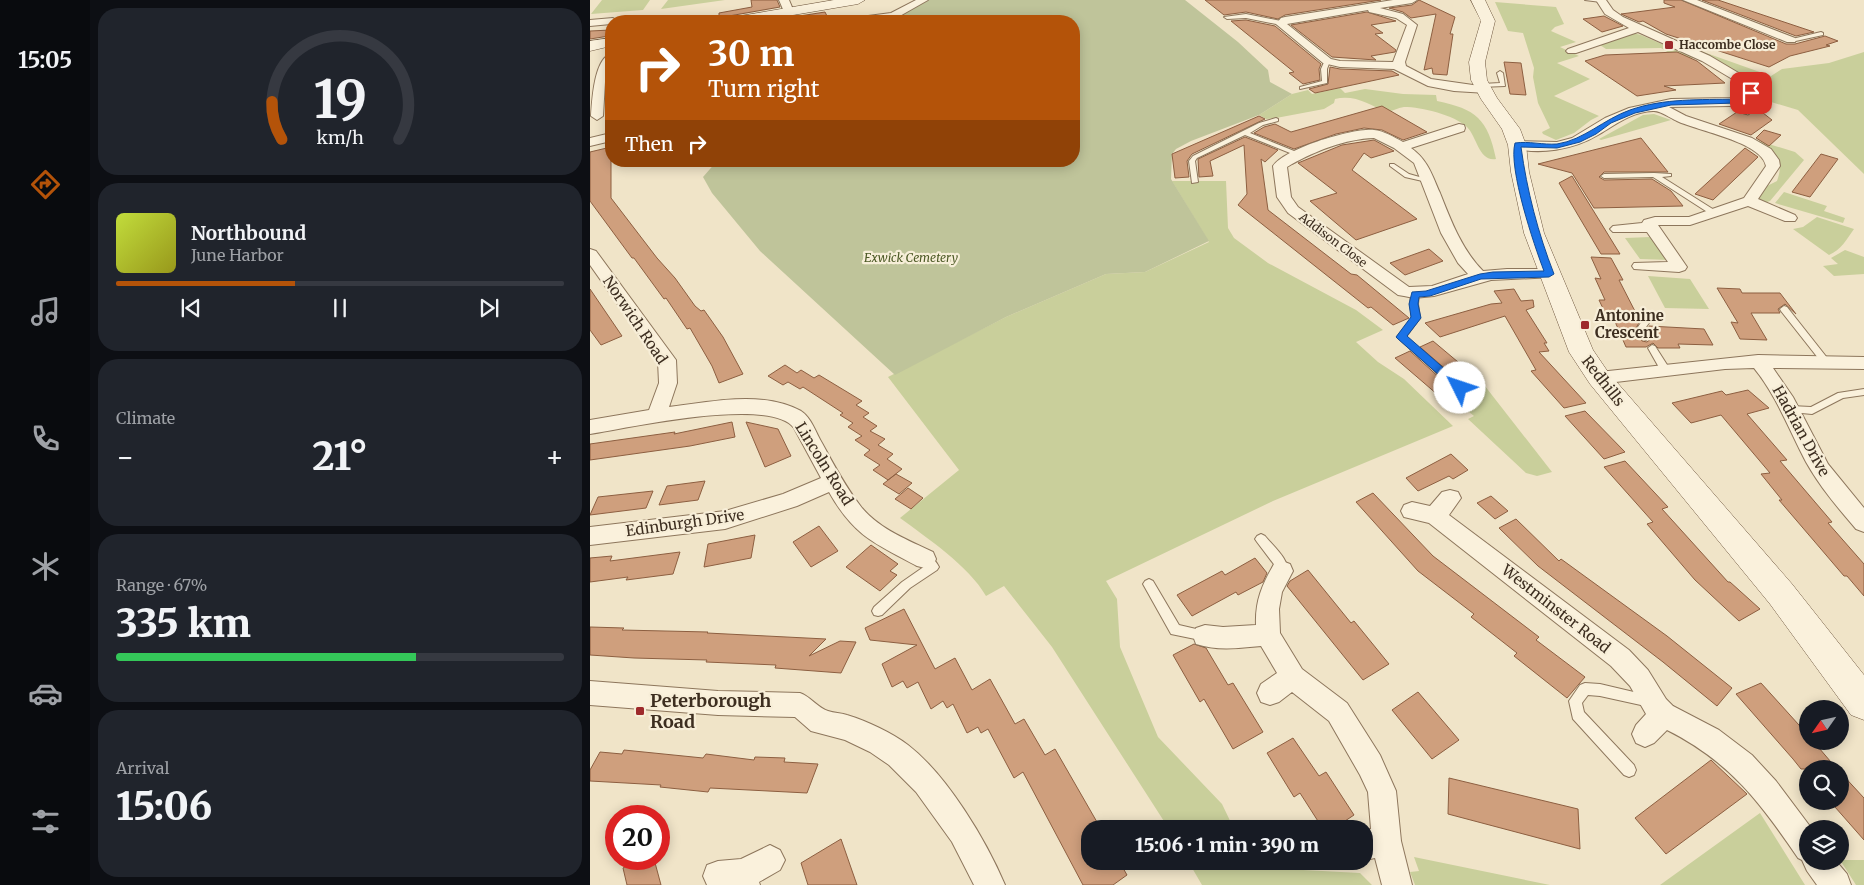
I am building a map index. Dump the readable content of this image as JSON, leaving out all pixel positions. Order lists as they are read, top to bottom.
{
  "streets": {
    "street": [
      "Addison Close",
      "Norwich Road",
      "Redhills",
      "Hadrian Drive",
      "Lincoln Road",
      "Edinburgh Drive",
      "Westminster Road"
    ]
  },
  "crossings": [
    ["Norwich Road", "Lincoln Road"],
    ["Lincoln Road", "Edinburgh Drive"]
  ],
  "parks": ["Exwick Cemetery"],
  "places": {
    "transit": ["Haccombe Close", "Antonine Crescent", "Peterborough Road"]
  },
  "north": "bottom left",
  "page": {
    "tabs": "15:05",
    "turn": ["30 m", "Turn right"],
    "then": "Then",
    "song": ["Northbound", "June Harbor"],
    "tile": [
      "Climate",
      ["Range · 67%", "335 km"],
      ["Arrival", "15:06"]
    ],
    "heat": ["−", "21°", "+"],
    "limit": "20",
    "trip": "15:06 · 1 min · 390 m",
    "gauge": ["19", "km/h"]
  }
}
